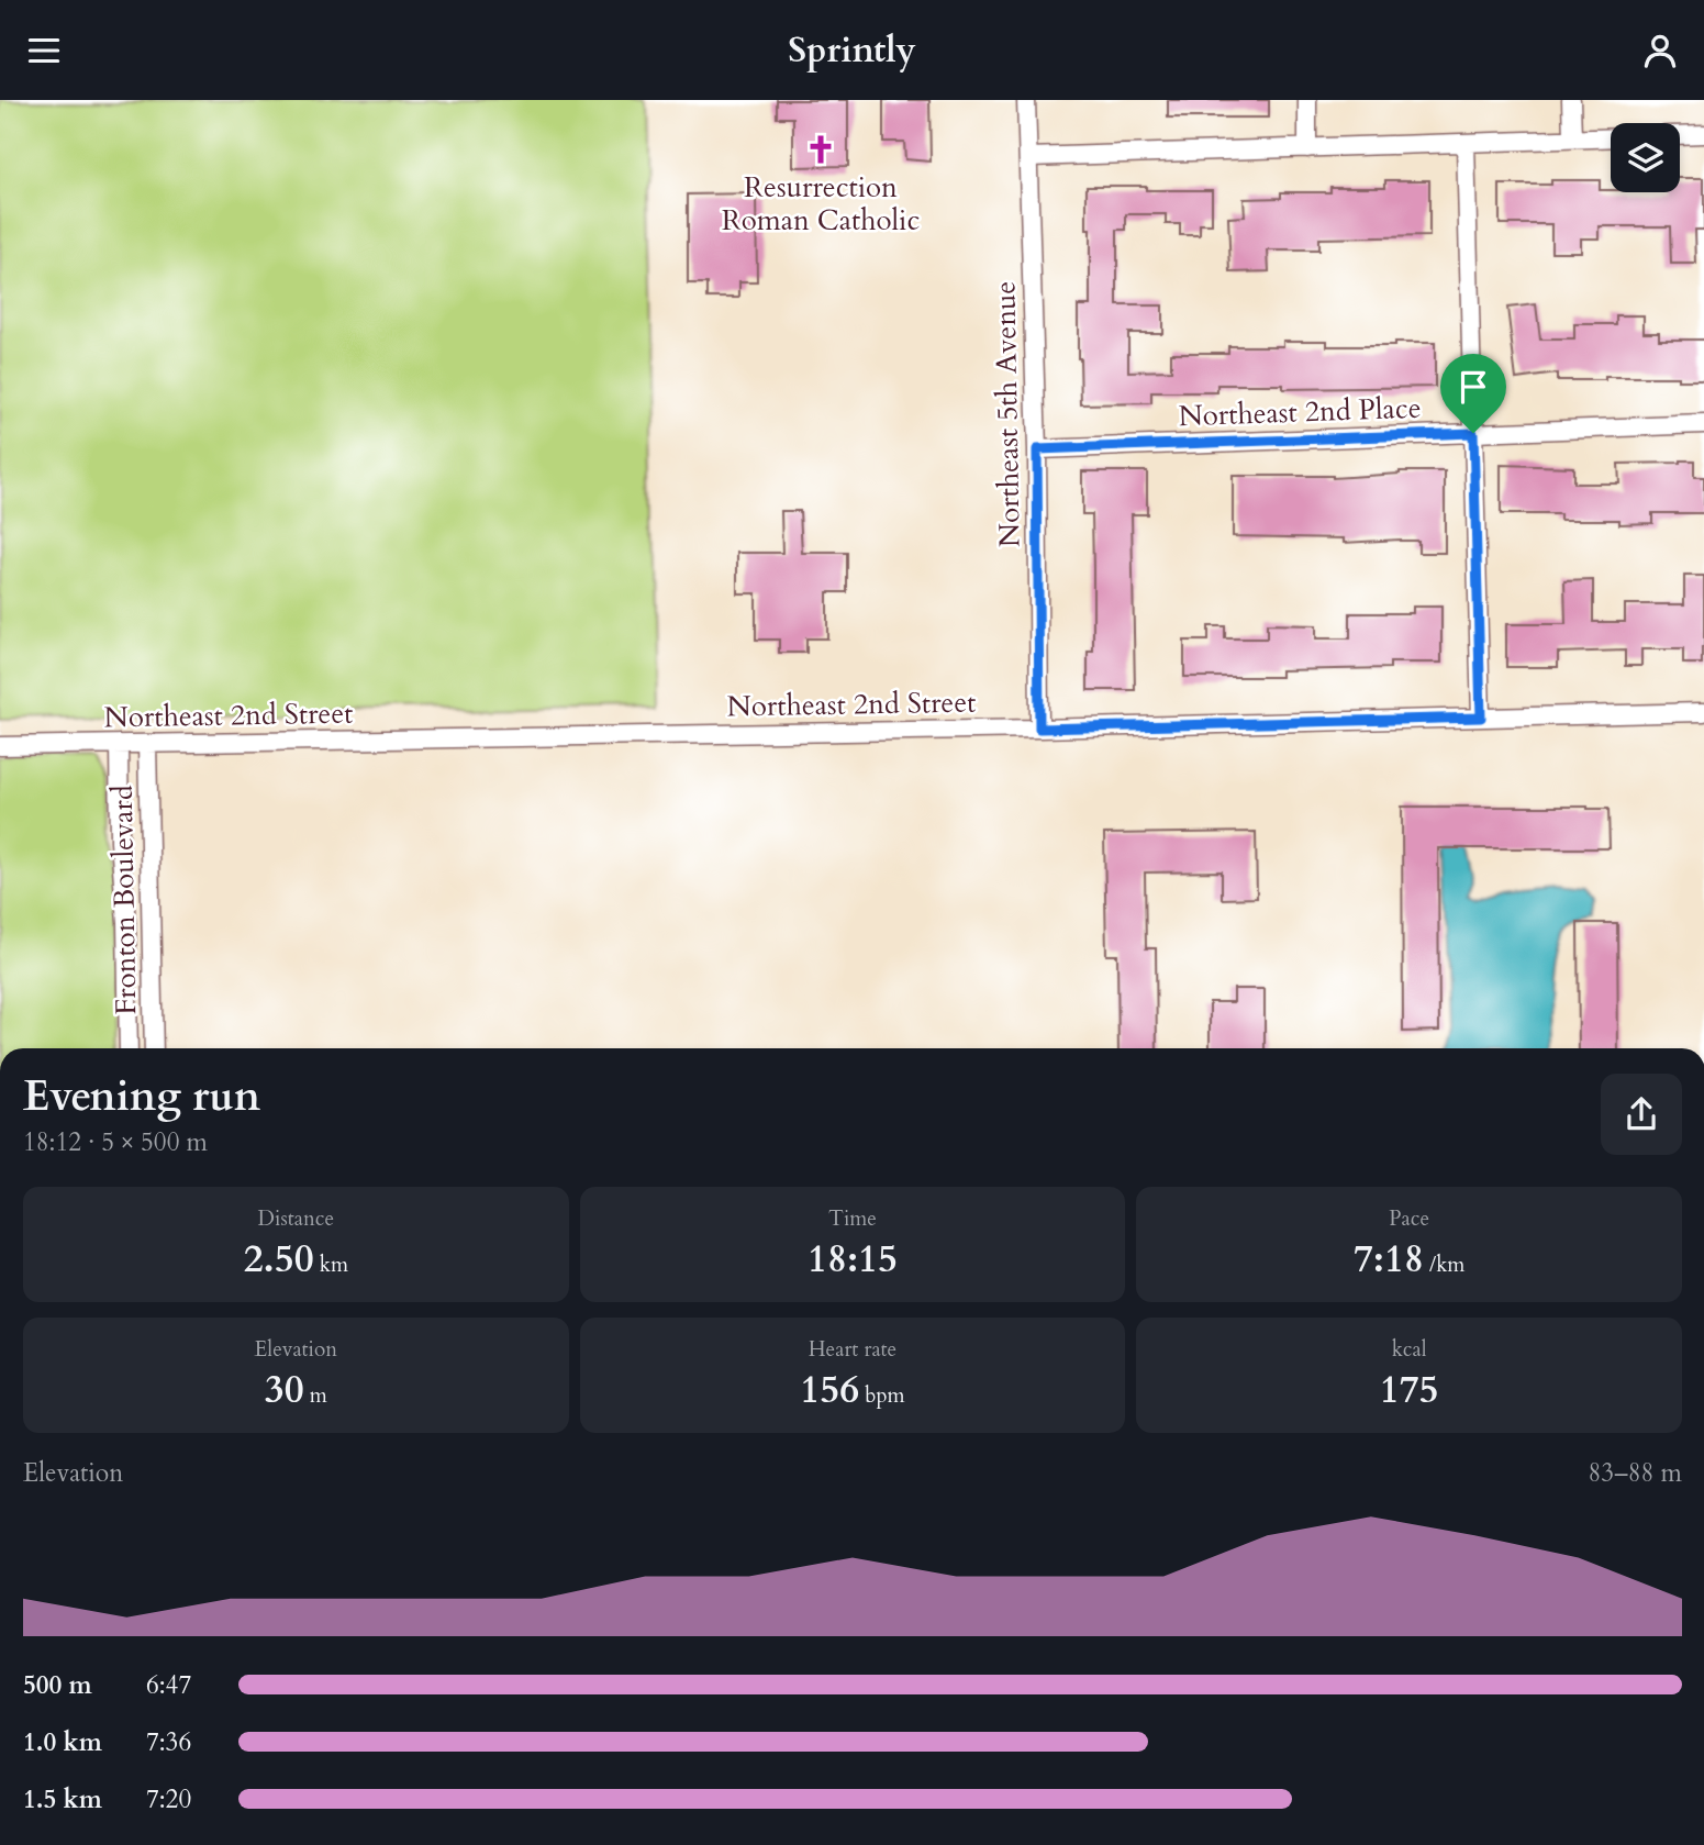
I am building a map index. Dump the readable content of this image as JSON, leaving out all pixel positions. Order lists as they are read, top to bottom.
{
  "streets": {
    "street": [
      "Northeast 2nd Place",
      "Northeast 5th Avenue",
      "Northeast 2nd Street",
      "Fronton Boulevard"
    ]
  },
  "crossings": [
    ["Northeast 2nd Place", "Northeast 5th Avenue"],
    ["Northeast 5th Avenue", "Northeast 2nd Street"],
    ["Northeast 2nd Street", "Fronton Boulevard"]
  ],
  "places": {
    "church": ["Resurrection Roman Catholic"]
  },
  "page": {
    "header": "Sprintly",
    "heading": ["Evening run", "18:12 · 5 × 500 m"],
    "stats": [
      ["Distance", "2.50 km"],
      ["Time", "18:15"],
      ["Pace", "7:18 /km"],
      ["Elevation", "30 m"],
      ["Heart rate", "156 bpm"],
      ["kcal", "175"]
    ],
    "chart": ["Elevation", "83–88 m"],
    "list": [
      {
        "name": "500 m",
        "note": "6:47"
      },
      {
        "name": "1.0 km",
        "note": "7:36"
      },
      {
        "name": "1.5 km",
        "note": "7:20"
      }
    ]
  }
}
